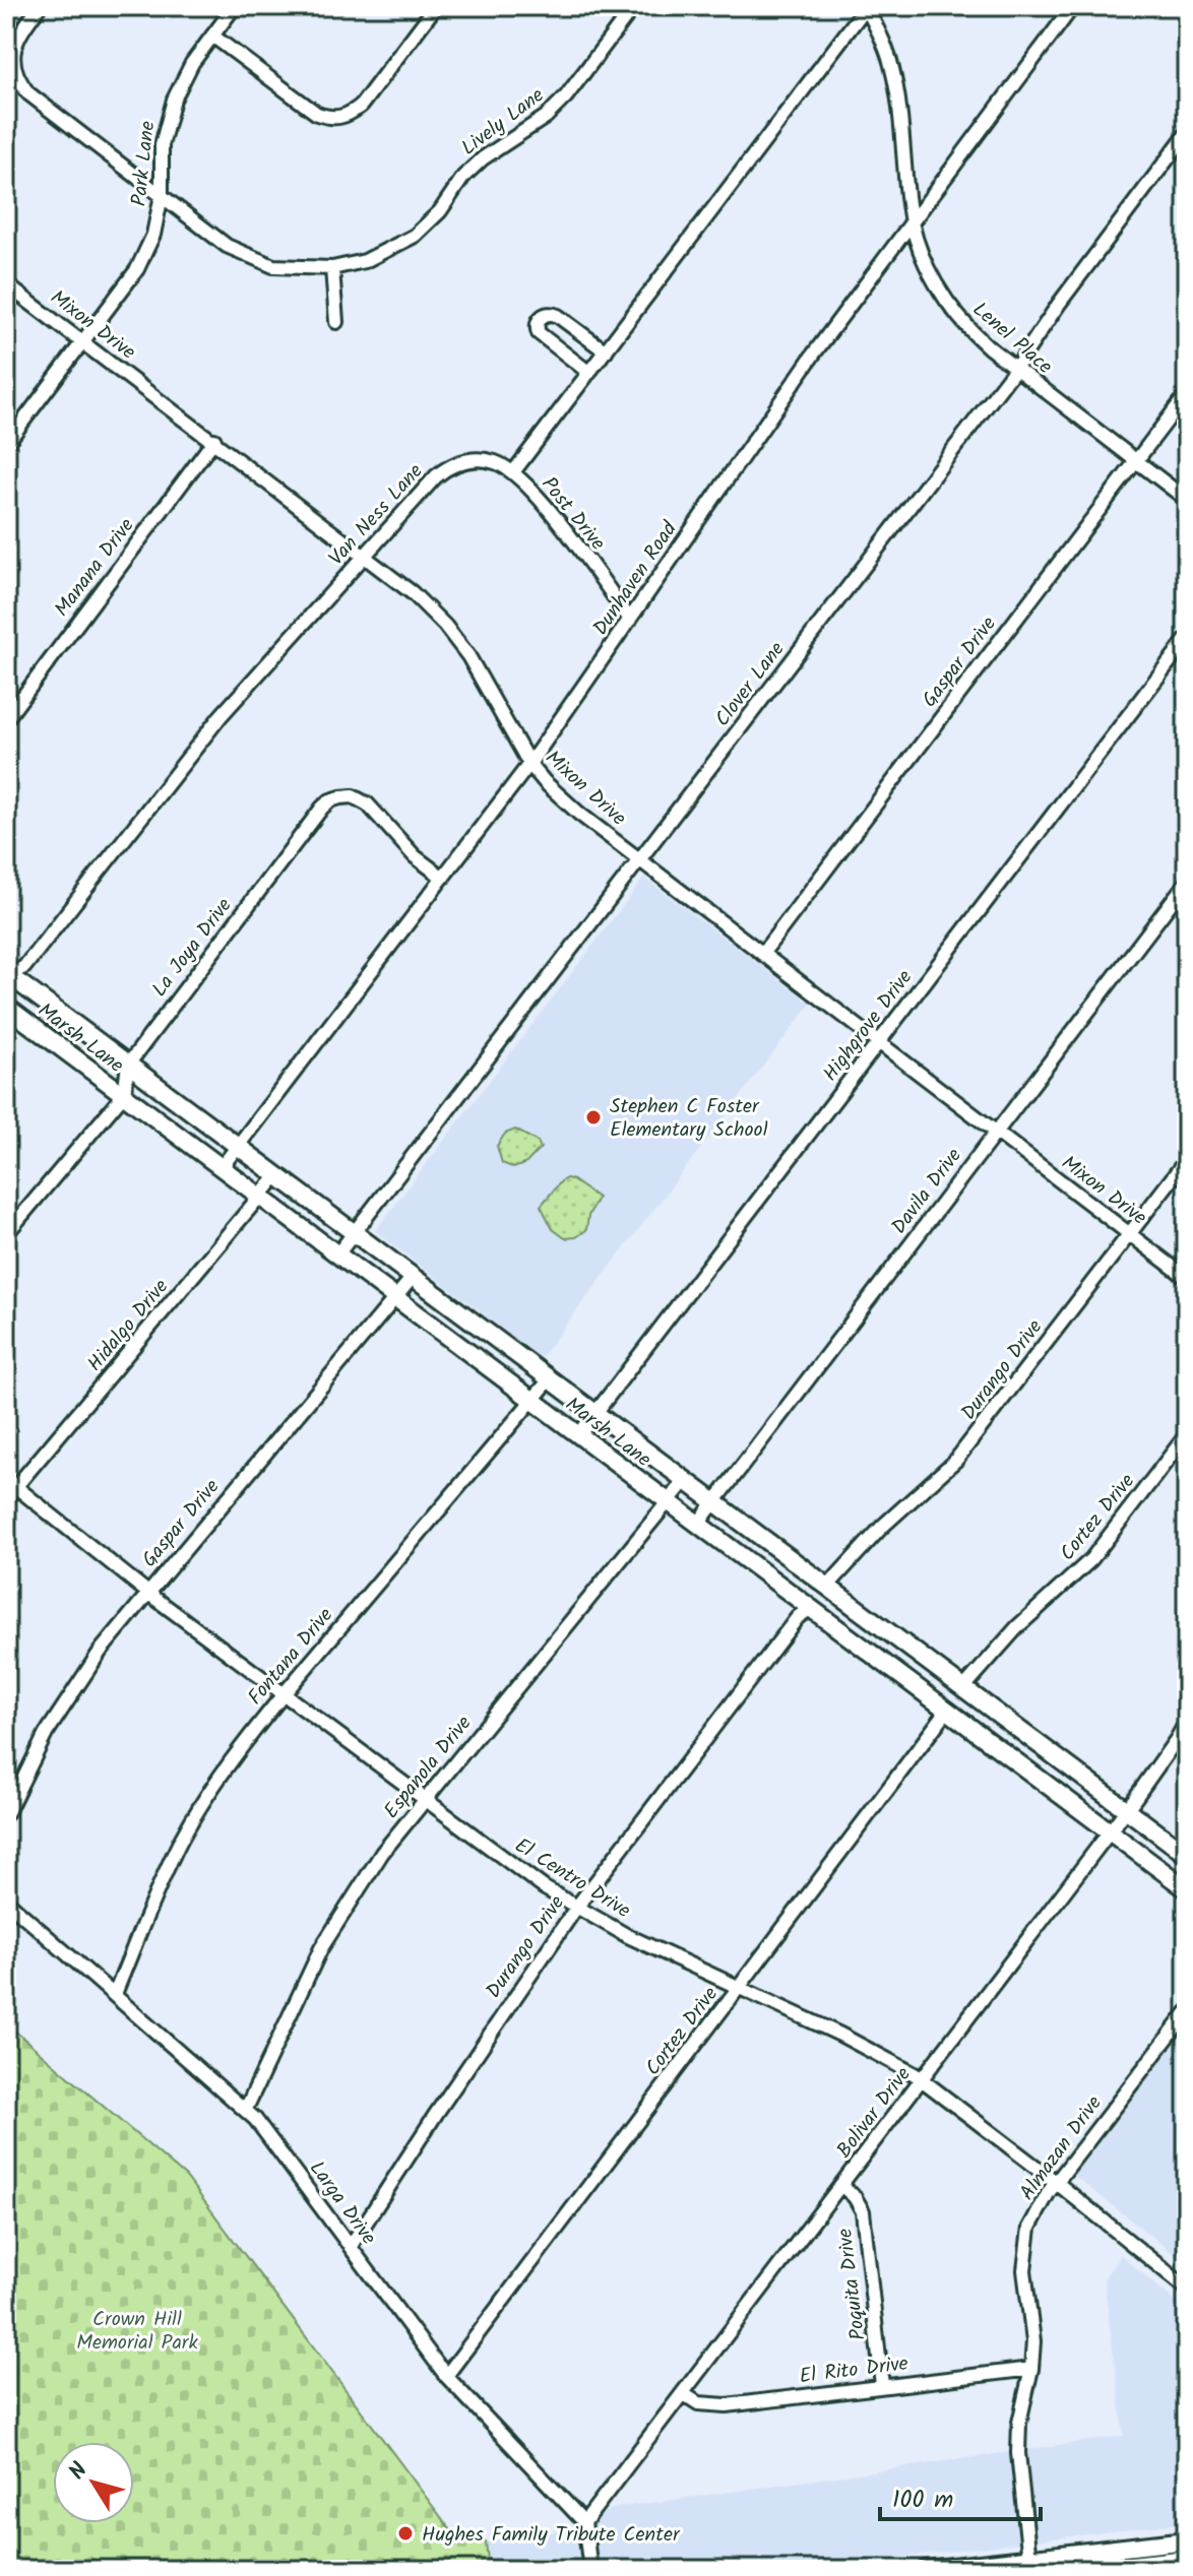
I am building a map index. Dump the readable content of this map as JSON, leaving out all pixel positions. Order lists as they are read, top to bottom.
{
  "streets": {
    "main road": ["Marsh Lane"],
    "street": [
      "Lively Lane",
      "Park Lane",
      "Mixon Drive",
      "Lenel Place",
      "Post Drive",
      "Van Ness Lane",
      "Manana Drive",
      "Dunhaven Road",
      "Gaspar Drive",
      "Clover Lane",
      "La Joya Drive",
      "Highgrove Drive",
      "Davila Drive",
      "Hidalgo Drive",
      "Durango Drive",
      "Cortez Drive",
      "Fontana Drive",
      "Espanola Drive",
      "El Centro Drive",
      "Bolivar Drive",
      "Almazan Drive",
      "Larga Drive",
      "Poquita Drive",
      "El Rito Drive"
    ]
  },
  "crossings": [
    ["Lively Lane", "Park Lane"],
    ["Park Lane", "Mixon Drive"],
    ["Mixon Drive", "Van Ness Lane"],
    ["Mixon Drive", "Manana Drive"],
    ["Mixon Drive", "Dunhaven Road"],
    ["Mixon Drive", "Gaspar Drive"],
    ["Mixon Drive", "Clover Lane"],
    ["Mixon Drive", "Highgrove Drive"],
    ["Mixon Drive", "Davila Drive"],
    ["Mixon Drive", "Durango Drive"],
    ["Lenel Place", "Dunhaven Road"],
    ["Lenel Place", "Gaspar Drive"],
    ["Lenel Place", "Clover Lane"],
    ["Post Drive", "Van Ness Lane"],
    ["Post Drive", "Dunhaven Road"],
    ["Van Ness Lane", "Marsh Lane"],
    ["Dunhaven Road", "La Joya Drive"],
    ["Dunhaven Road", "Marsh Lane"],
    ["Gaspar Drive", "Marsh Lane"],
    ["Gaspar Drive", "El Centro Drive"],
    ["Clover Lane", "Marsh Lane"],
    ["La Joya Drive", "Marsh Lane"],
    ["Highgrove Drive", "Marsh Lane"],
    ["Marsh Lane", "Davila Drive"],
    ["Marsh Lane", "Hidalgo Drive"],
    ["Marsh Lane", "Durango Drive"],
    ["Marsh Lane", "Cortez Drive"],
    ["Marsh Lane", "Fontana Drive"],
    ["Marsh Lane", "Espanola Drive"],
    ["Marsh Lane", "Bolivar Drive"],
    ["Hidalgo Drive", "El Centro Drive"],
    ["Durango Drive", "El Centro Drive"],
    ["Durango Drive", "Larga Drive"],
    ["Cortez Drive", "El Centro Drive"],
    ["Cortez Drive", "Larga Drive"],
    ["Fontana Drive", "El Centro Drive"],
    ["Fontana Drive", "Larga Drive"],
    ["Espanola Drive", "El Centro Drive"],
    ["Espanola Drive", "Larga Drive"],
    ["El Centro Drive", "Bolivar Drive"],
    ["El Centro Drive", "Almazan Drive"],
    ["Bolivar Drive", "Larga Drive"],
    ["Bolivar Drive", "Poquita Drive"],
    ["Bolivar Drive", "El Rito Drive"],
    ["Almazan Drive", "El Rito Drive"],
    ["Poquita Drive", "El Rito Drive"]
  ],
  "parks": ["Crown Hill Memorial Park"],
  "places": ["Stephen C Foster Elementary School", "Hughes Family Tribute Center"],
  "scale_bar": "100 m",
  "north": "top left"
}
